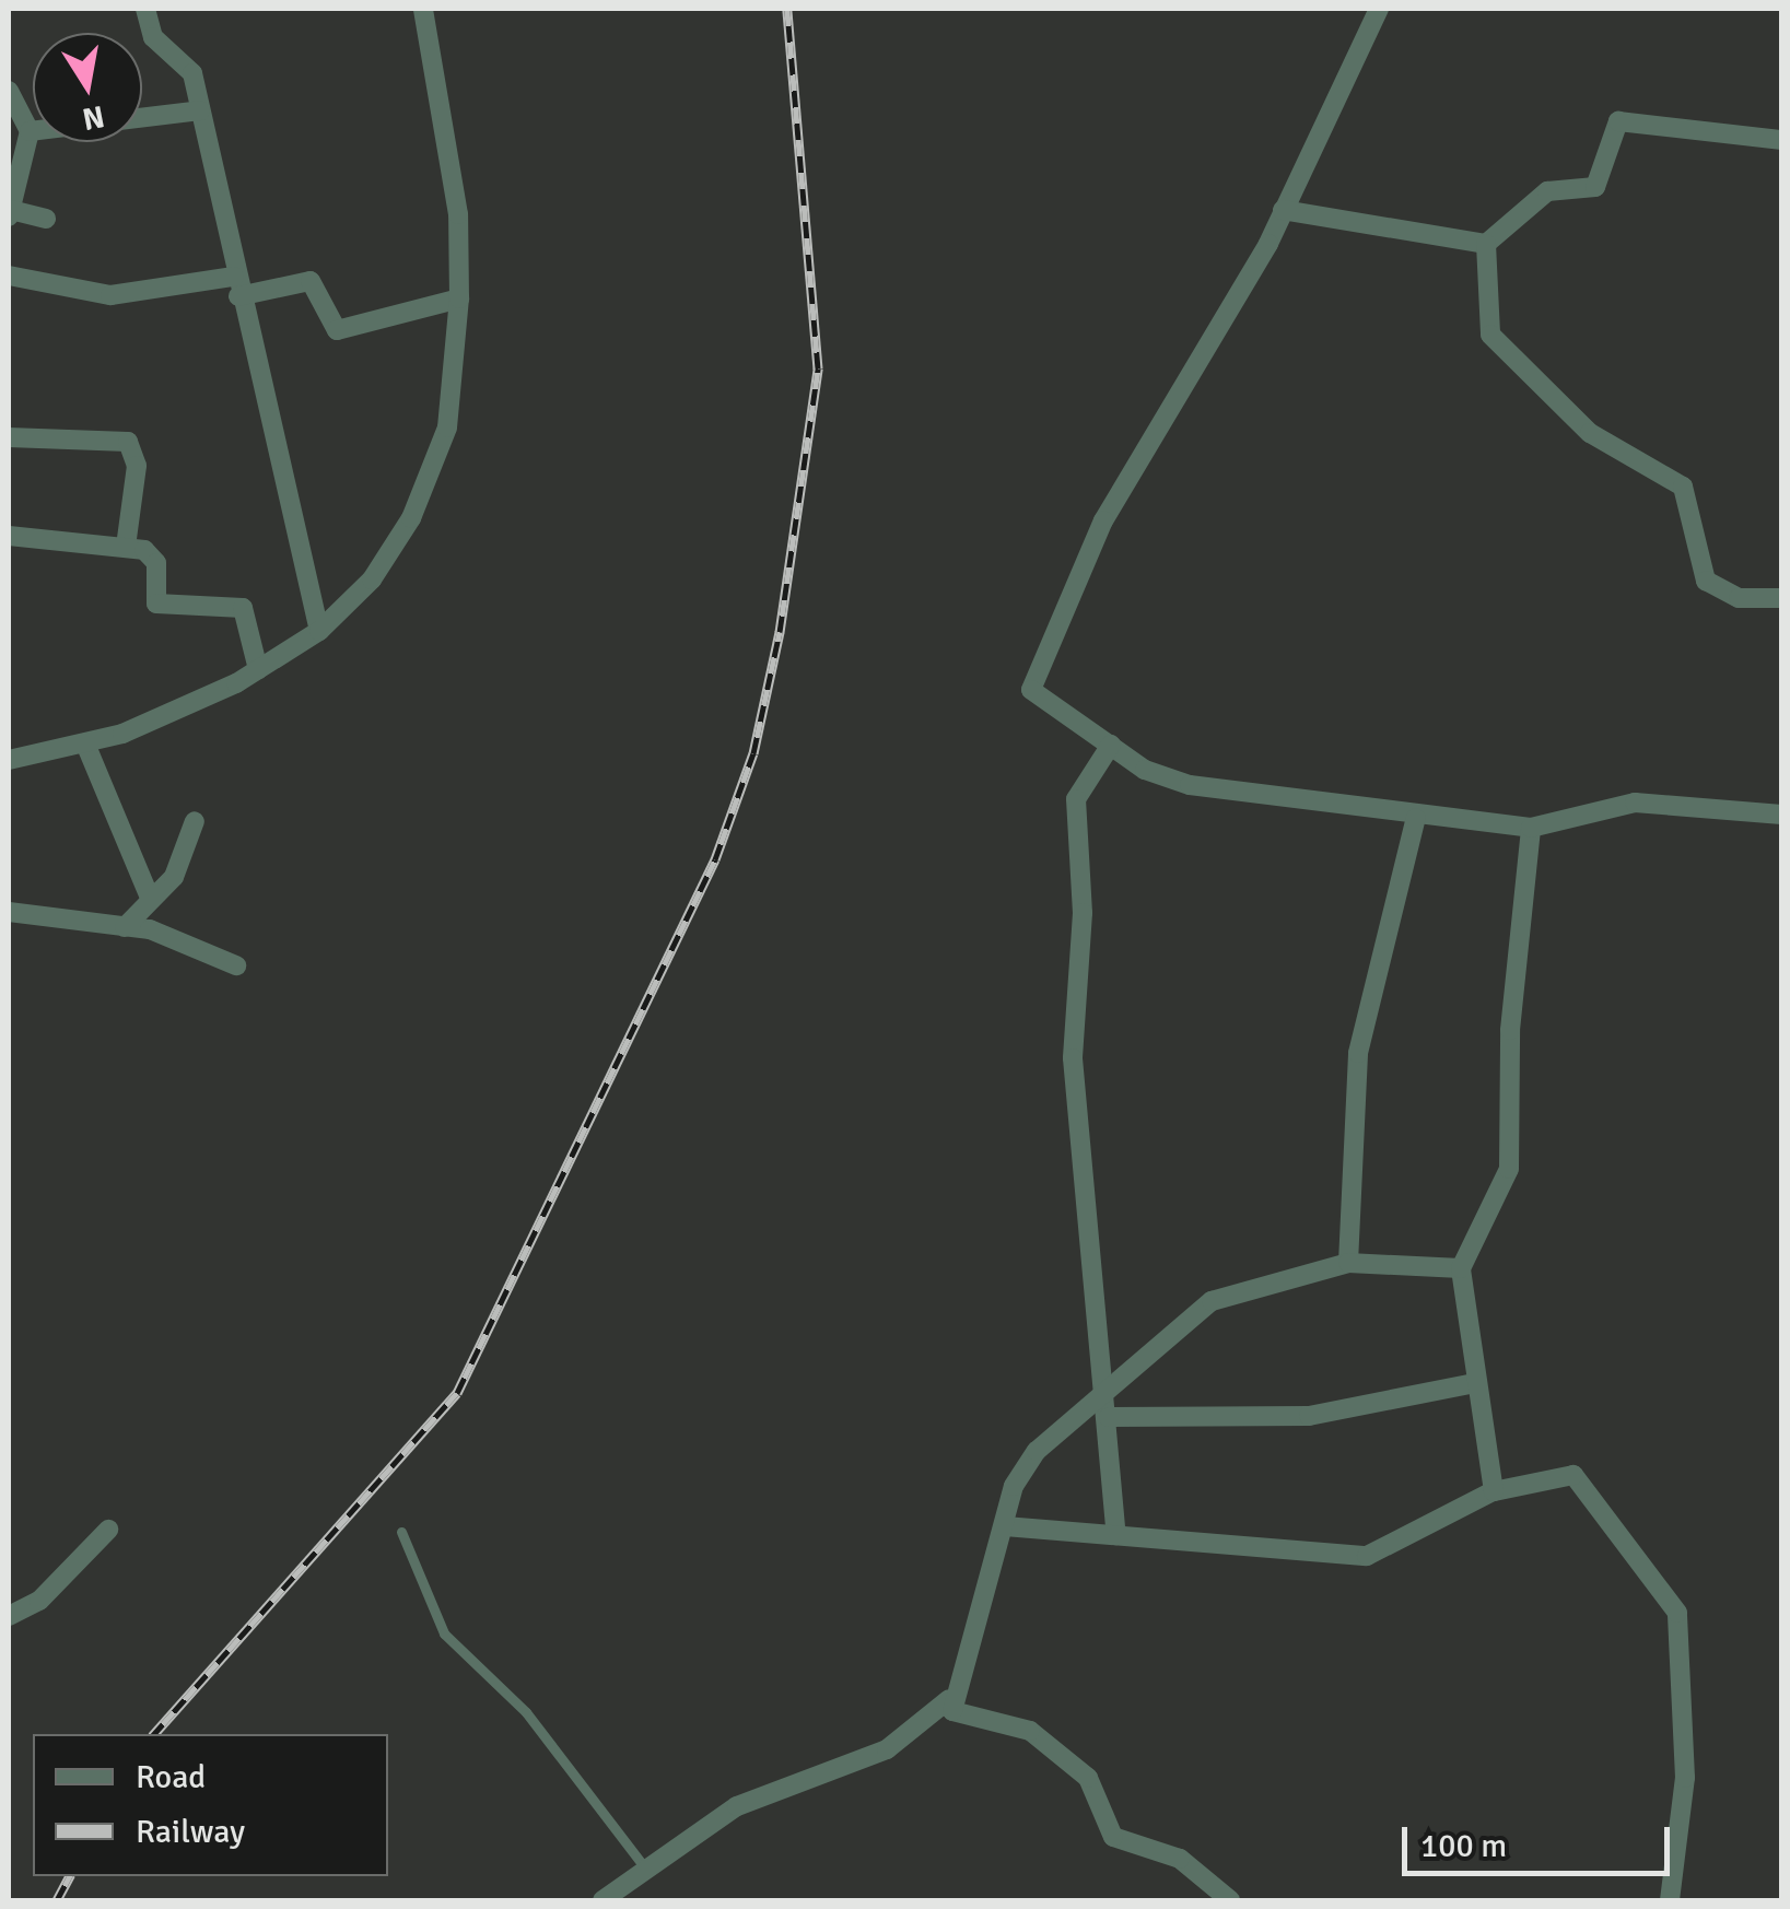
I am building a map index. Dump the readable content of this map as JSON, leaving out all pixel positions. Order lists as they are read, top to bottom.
{
  "legend": ["Road", "Railway"],
  "scale_bar": "100 m",
  "north": "bottom"
}
